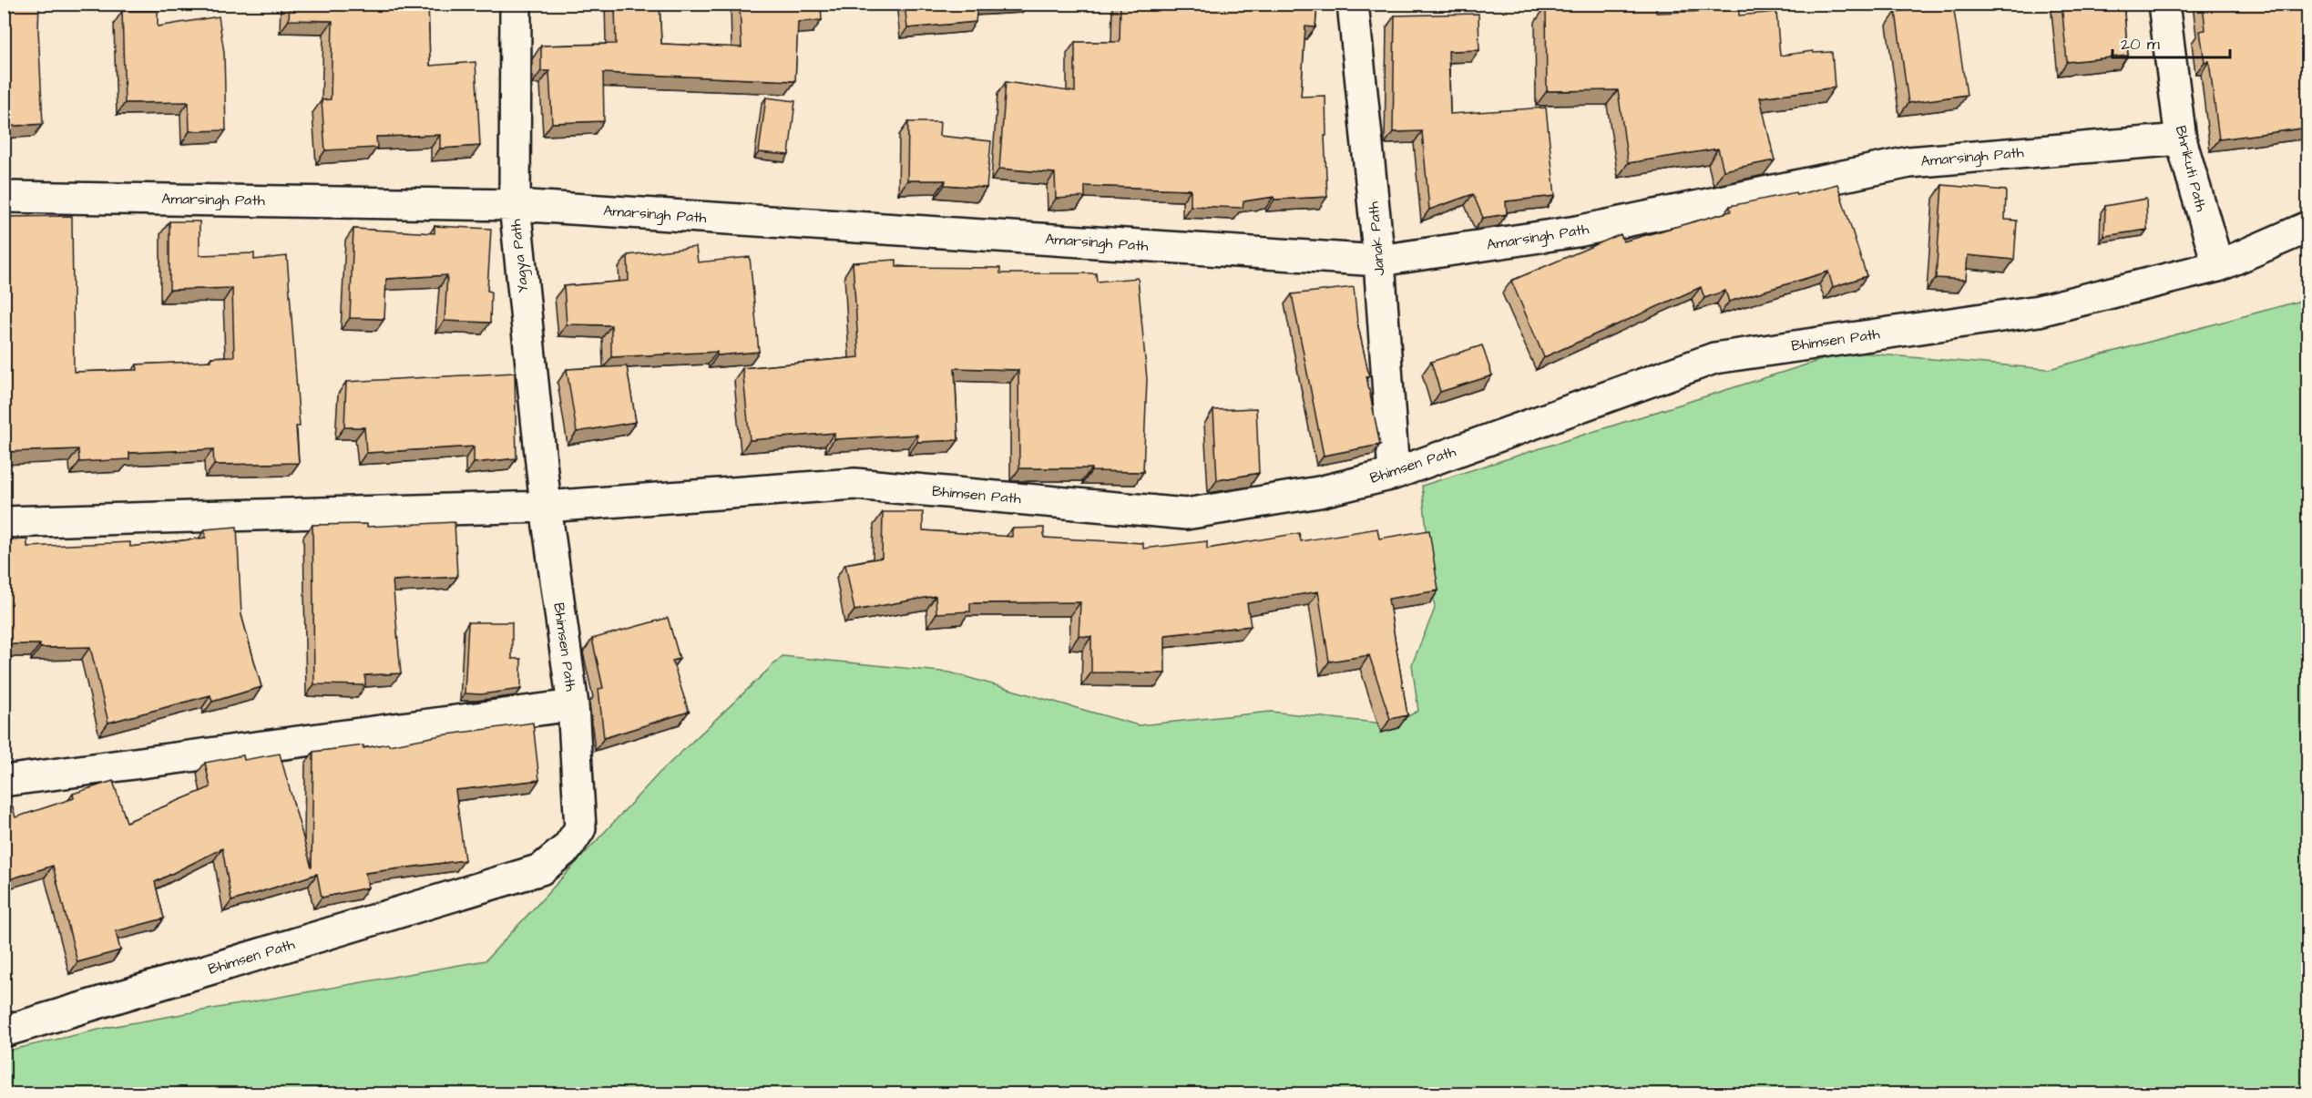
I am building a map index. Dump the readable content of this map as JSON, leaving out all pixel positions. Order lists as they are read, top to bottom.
{
  "streets": {
    "street": [
      "Amarsingh Path",
      "Bhrikuti Path",
      "Janak Path",
      "Yagya Path",
      "Bhimsen Path"
    ]
  },
  "crossings": [
    ["Amarsingh Path", "Bhrikuti Path"],
    ["Amarsingh Path", "Janak Path"],
    ["Amarsingh Path", "Yagya Path"],
    ["Bhrikuti Path", "Bhimsen Path"],
    ["Janak Path", "Bhimsen Path"],
    ["Yagya Path", "Bhimsen Path"]
  ],
  "scale_bar": "20 m"
}
